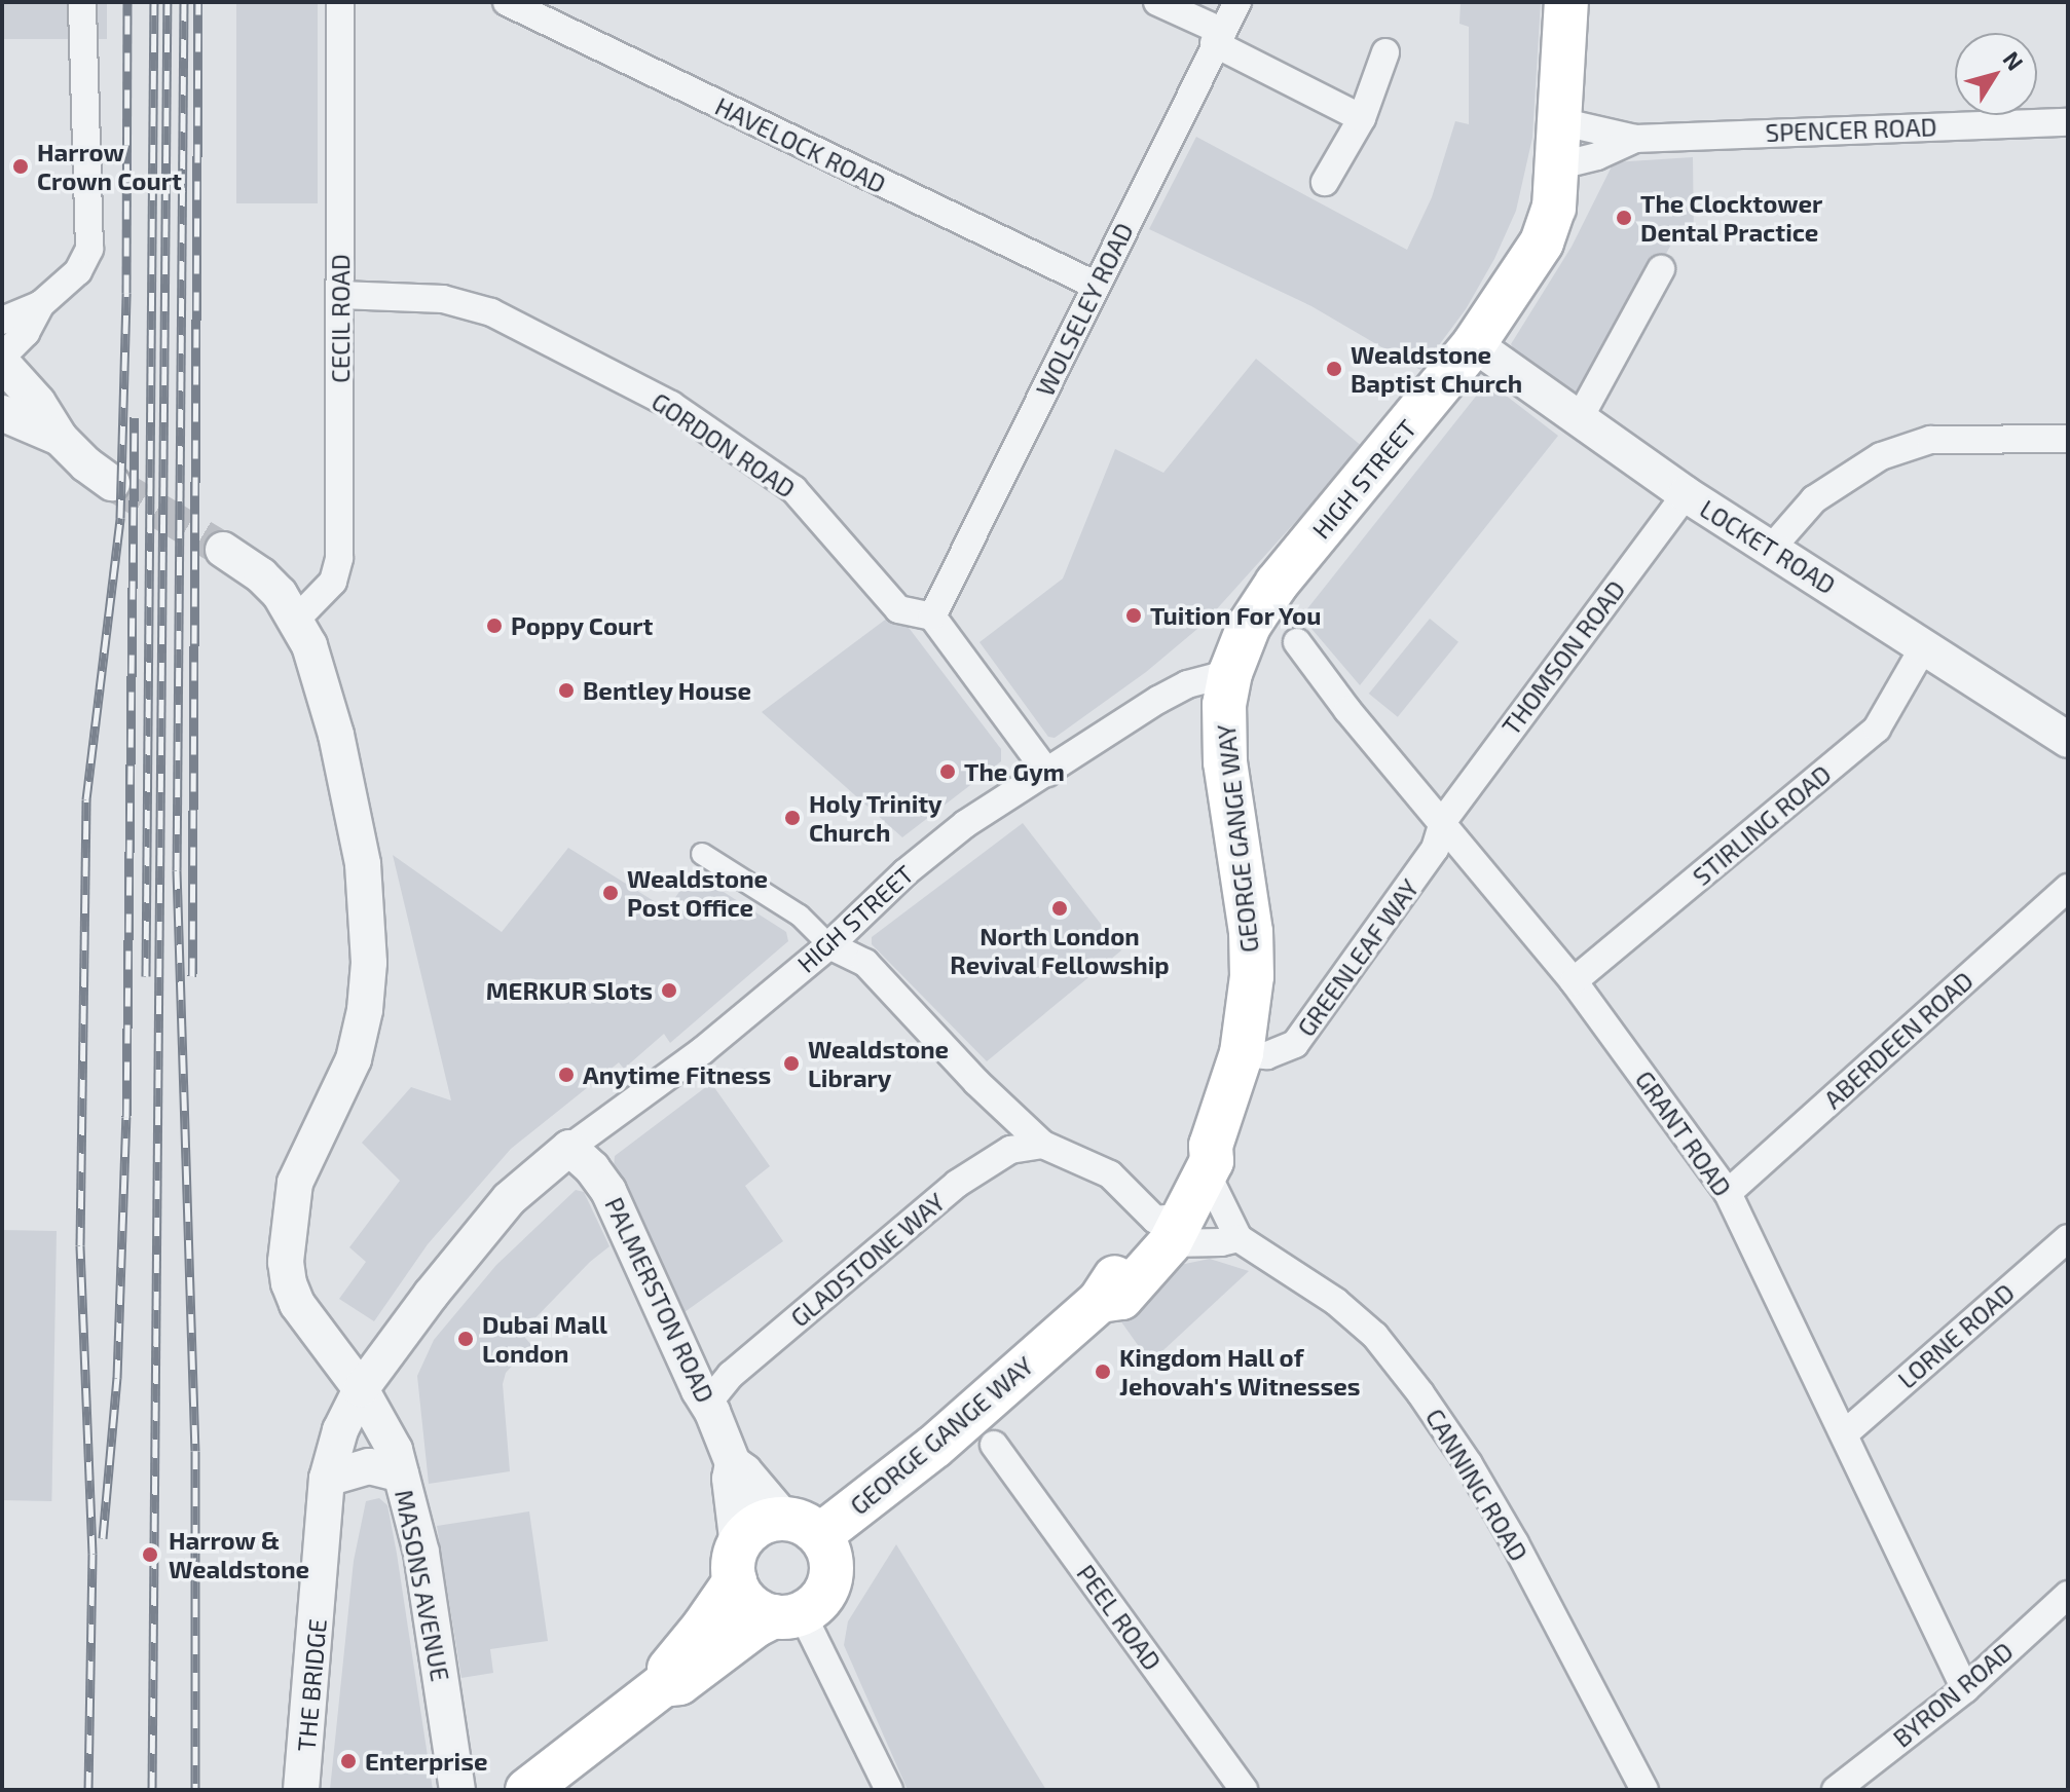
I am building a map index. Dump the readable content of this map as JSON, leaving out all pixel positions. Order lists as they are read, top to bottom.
{
  "streets": {
    "main road": ["HIGH STREET", "GEORGE GANGE WAY"],
    "street": [
      "SPENCER ROAD",
      "HAVELOCK ROAD",
      "WOLSELEY ROAD",
      "CECIL ROAD",
      "GORDON ROAD",
      "LOCKET ROAD",
      "THOMSON ROAD",
      "STIRLING ROAD",
      "GREENLEAF WAY",
      "ABERDEEN ROAD",
      "GRANT ROAD",
      "GLADSTONE WAY",
      "PALMERSTON ROAD",
      "LORNE ROAD",
      "CANNING ROAD",
      "MASONS AVENUE",
      "PEEL ROAD",
      "THE BRIDGE",
      "BYRON ROAD"
    ]
  },
  "crossings": [
    ["SPENCER ROAD", "HIGH STREET"],
    ["HAVELOCK ROAD", "WOLSELEY ROAD"],
    ["WOLSELEY ROAD", "GORDON ROAD"],
    ["CECIL ROAD", "GORDON ROAD"],
    ["CECIL ROAD", "MASONS AVENUE"],
    ["HIGH STREET", "LOCKET ROAD"],
    ["HIGH STREET", "GEORGE GANGE WAY"],
    ["HIGH STREET", "PALMERSTON ROAD"],
    ["HIGH STREET", "MASONS AVENUE"],
    ["HIGH STREET", "THE BRIDGE"],
    ["LOCKET ROAD", "THOMSON ROAD"],
    ["LOCKET ROAD", "STIRLING ROAD"],
    ["THOMSON ROAD", "GREENLEAF WAY"],
    ["THOMSON ROAD", "GRANT ROAD"],
    ["STIRLING ROAD", "GRANT ROAD"],
    ["GEORGE GANGE WAY", "GREENLEAF WAY"],
    ["GEORGE GANGE WAY", "PALMERSTON ROAD"],
    ["GREENLEAF WAY", "GRANT ROAD"],
    ["ABERDEEN ROAD", "GRANT ROAD"],
    ["GRANT ROAD", "LORNE ROAD"],
    ["GRANT ROAD", "BYRON ROAD"],
    ["GLADSTONE WAY", "PALMERSTON ROAD"],
    ["MASONS AVENUE", "THE BRIDGE"]
  ],
  "places": [
    "Harrow Crown Court",
    "The Clocktower Dental Practice",
    "Wealdstone Baptist Church",
    "Tuition For You",
    "Poppy Court",
    "Bentley House",
    "The Gym",
    "Holy Trinity Church",
    "Wealdstone Post Office",
    "North London Revival Fellowship",
    "MERKUR Slots",
    "Wealdstone Library",
    "Anytime Fitness",
    "Dubai Mall London",
    "Kingdom Hall of Jehovah's Witnesses",
    "Harrow & Wealdstone",
    "Enterprise"
  ],
  "north": "top right"
}
